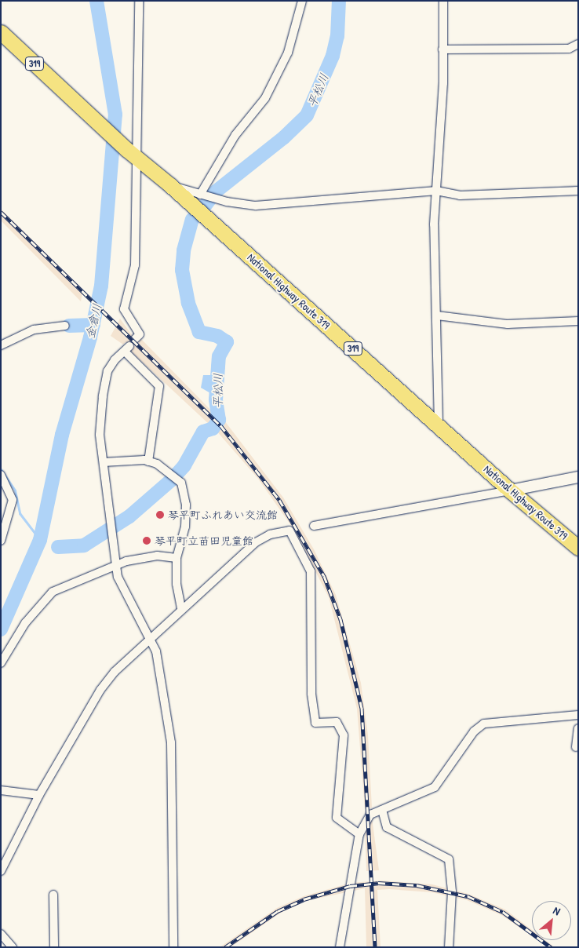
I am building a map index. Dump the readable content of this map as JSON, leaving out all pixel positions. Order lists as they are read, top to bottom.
{
  "streets": {
    "highway": ["319", "National Highway Route 319"]
  },
  "water": ["平松川", "金倉川"],
  "places": ["琴平町ふれあい交流館", "琴平町立苗田児童館"],
  "north": "top right"
}
